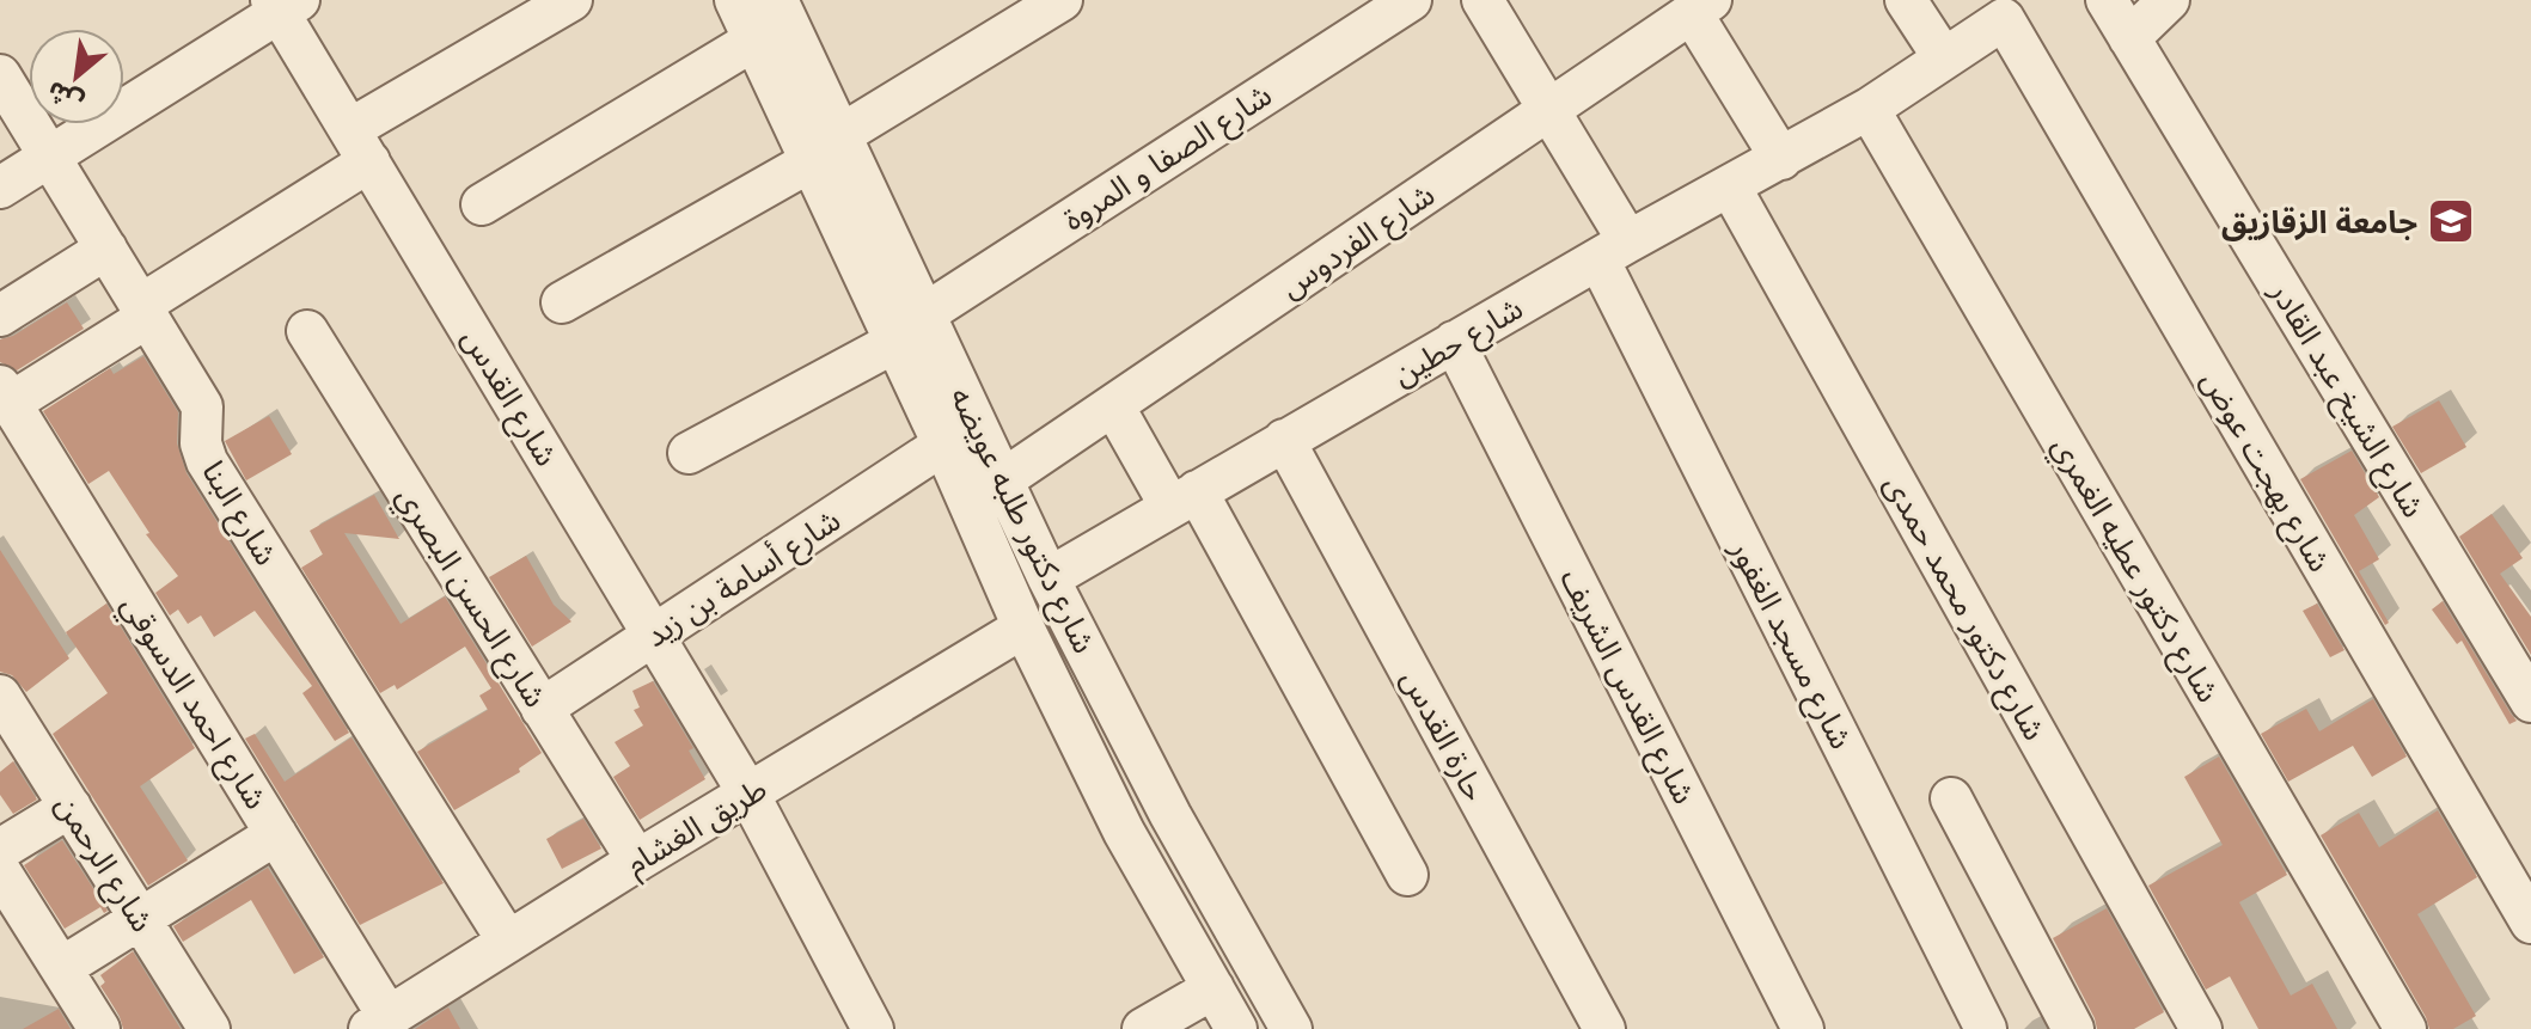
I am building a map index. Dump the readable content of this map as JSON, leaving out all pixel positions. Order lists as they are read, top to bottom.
{
  "streets": {
    "street": [
      "شارع الصفا و المروة",
      "شارع الفردوس",
      "شارع حطين",
      "شارع القدس",
      "شارع الشيخ عبد القادر",
      "شارع بهجت عوض",
      "شارع البنا",
      "شارع دكتور طلبه عويضه",
      "شارع دكتور عطيه الغمري",
      "شارع أسامة بن زيد",
      "شارع الحسن البصري",
      "شارع دكتور محمد حمدى",
      "شارع مسجد الغفور",
      "شارع القدس الشريف",
      "شارع احمد الدسوقي",
      "حارة القدس",
      "طريق الغشام",
      "شارع الرحمن"
    ]
  },
  "crossings": [
    ["شارع الصفا و المروة", "شارع دكتور طلبه عويضه"],
    ["شارع الفردوس", "شارع دكتور طلبه عويضه"],
    ["شارع الفردوس", "شارع مسجد الغفور"],
    ["شارع حطين", "شارع بهجت عوض"],
    ["شارع حطين", "شارع دكتور طلبه عويضه"],
    ["شارع حطين", "شارع دكتور عطيه الغمري"],
    ["شارع حطين", "شارع دكتور محمد حمدى"],
    ["شارع حطين", "شارع مسجد الغفور"],
    ["شارع حطين", "شارع القدس الشريف"],
    ["شارع حطين", "حارة القدس"],
    ["شارع القدس", "شارع أسامة بن زيد"],
    ["شارع القدس", "طريق الغشام"],
    ["شارع البنا", "طريق الغشام"],
    ["شارع دكتور طلبه عويضه", "شارع أسامة بن زيد"],
    ["شارع دكتور طلبه عويضه", "طريق الغشام"],
    ["شارع أسامة بن زيد", "شارع الحسن البصري"],
    ["شارع الحسن البصري", "طريق الغشام"],
    ["شارع احمد الدسوقي", "طريق الغشام"]
  ],
  "places": {
    "school or university": ["جامعة الزقازيق"]
  },
  "north": "bottom left"
}
